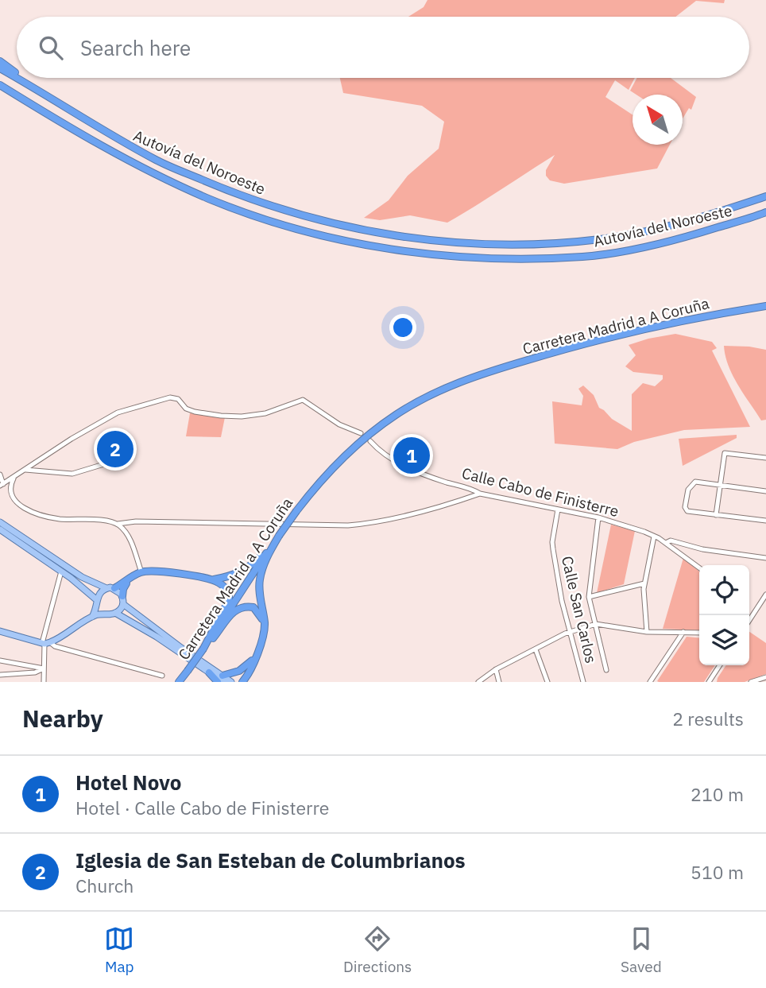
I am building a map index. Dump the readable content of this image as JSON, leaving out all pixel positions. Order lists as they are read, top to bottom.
{
  "streets": {
    "highway": ["Autovía del Noroeste", "Carretera Madrid a A Coruña"],
    "street": ["Calle Cabo de Finisterre", "Calle San Carlos"]
  },
  "crossings": [
    ["Calle Cabo de Finisterre", "Calle San Carlos"]
  ],
  "north": "top left",
  "page": {
    "search": "Search here",
    "pins": ["2", "1"],
    "heading": ["Nearby", "2 results"],
    "list": [
      {
        "mark": "1",
        "name": "Hotel Novo",
        "note": "Hotel · Calle Cabo de Finisterre",
        "value": "210 m"
      },
      {
        "mark": "2",
        "name": "Iglesia de San Esteban de Columbrianos",
        "note": "Church",
        "value": "510 m"
      }
    ],
    "nav": ["Map", "Directions", "Saved"]
  }
}
